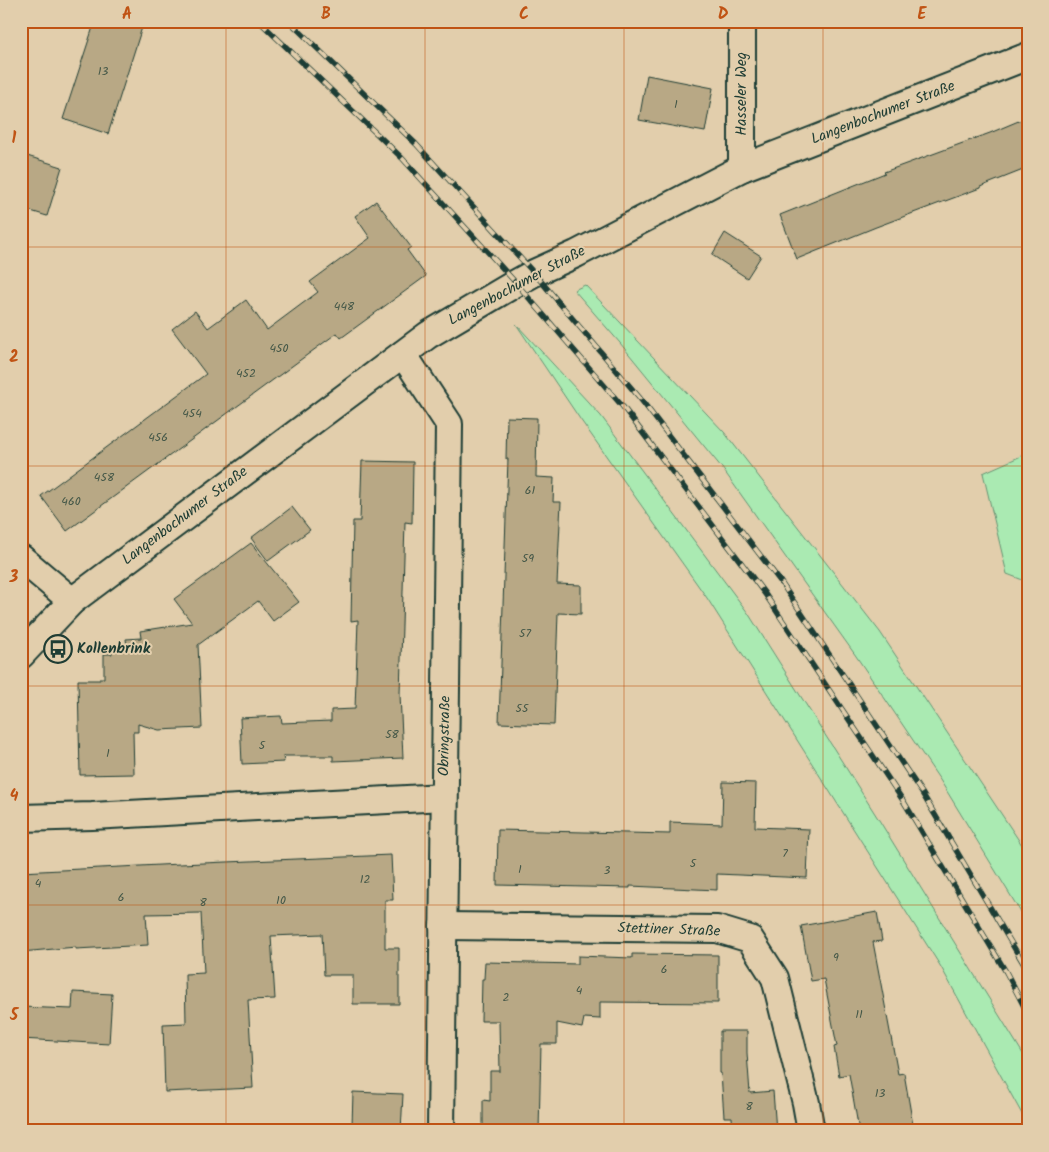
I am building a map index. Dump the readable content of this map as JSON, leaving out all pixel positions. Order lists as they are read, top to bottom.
{
  "streets": {
    "street": [
      "Hasseler Weg",
      "Langenbochumer Straße",
      "Obringstraße",
      "Stettiner Straße"
    ]
  },
  "crossings": [
    ["Hasseler Weg", "Langenbochumer Straße"],
    ["Langenbochumer Straße", "Obringstraße"],
    ["Obringstraße", "Stettiner Straße"]
  ],
  "places": {
    "bus stop": ["Kollenbrink"]
  },
  "house_numbers": [
    "13",
    "1",
    "448",
    "450",
    "452",
    "454",
    "456",
    "458",
    "61",
    "460",
    "59",
    "57",
    "55",
    "58",
    "5",
    "1",
    "7",
    "5",
    "1",
    "3",
    "12",
    "4",
    "6",
    "10",
    "8",
    "9",
    "6",
    "4",
    "2",
    "11",
    "13",
    "8"
  ],
  "grid": {
    "columns": [
      "A",
      "B",
      "C",
      "D",
      "E"
    ],
    "rows": [
      "1",
      "2",
      "3",
      "4",
      "5"
    ]
  }
}
